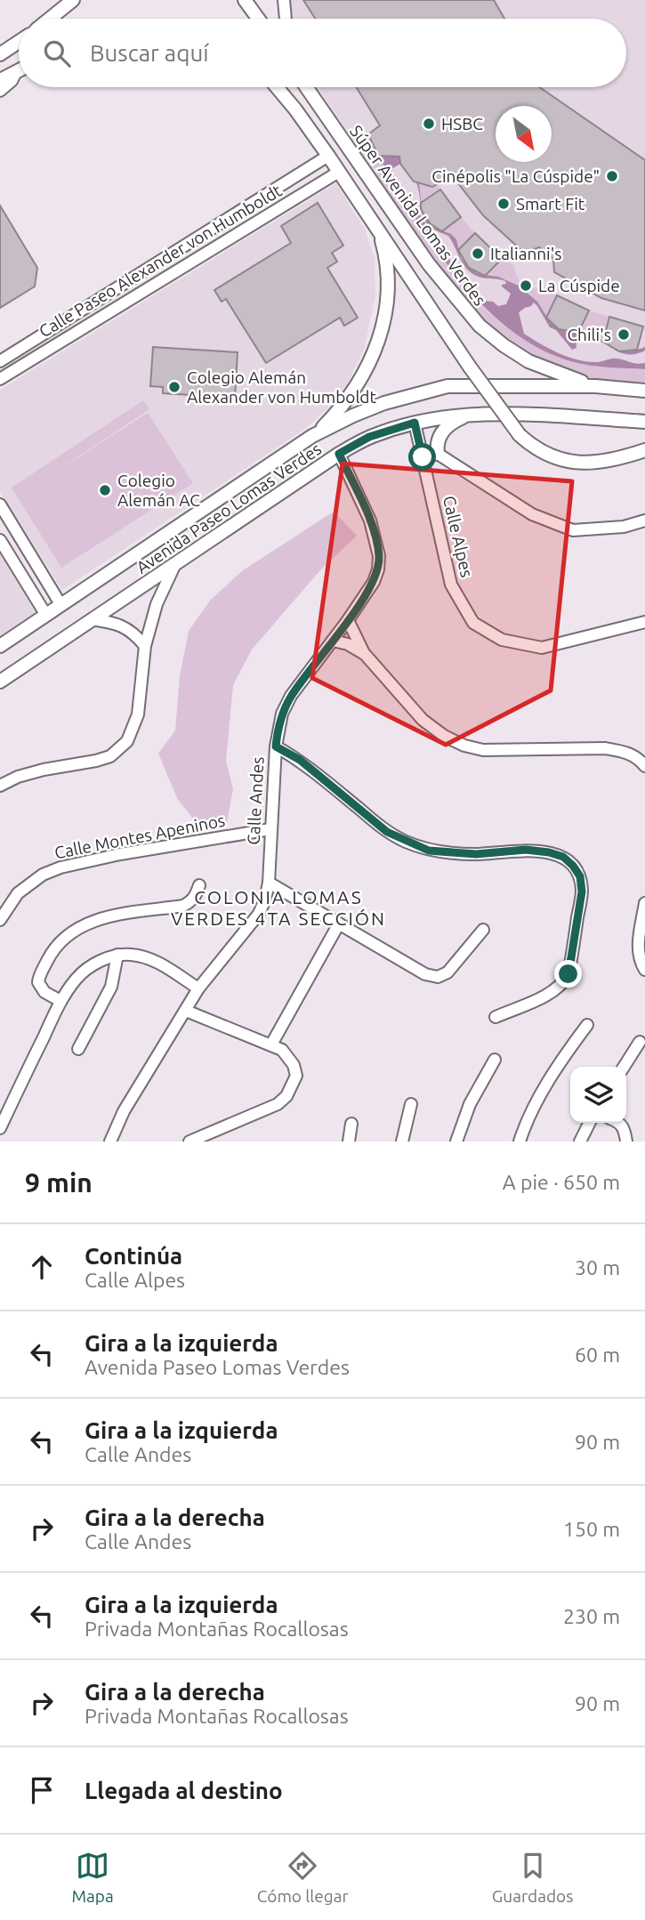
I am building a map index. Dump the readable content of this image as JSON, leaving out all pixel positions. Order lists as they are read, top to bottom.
{
  "streets": {
    "main road": ["Súper Avenida Lomas Verdes", "Avenida Paseo Lomas Verdes"],
    "street": [
      "Calle Paseo Alexander von Humboldt",
      "Calle Alpes",
      "Calle Andes",
      "Calle Montes Apeninos"
    ]
  },
  "crossings": [
    ["Súper Avenida Lomas Verdes", "Avenida Paseo Lomas Verdes"],
    ["Avenida Paseo Lomas Verdes", "Calle Alpes"],
    ["Avenida Paseo Lomas Verdes", "Calle Andes"],
    ["Calle Andes", "Calle Montes Apeninos"]
  ],
  "districts": ["COLONIA LOMAS VERDES 4TA SECCIÓN"],
  "places": [
    "HSBC",
    "Cinépolis \"La Cúspide\"",
    "Smart Fit",
    "Italianni's",
    "La Cúspide",
    "Chili's",
    "Colegio Alemán Alexander von Humboldt",
    "Colegio Alemán AC"
  ],
  "north": "bottom right",
  "page": {
    "search": "Buscar aquí",
    "heading": ["9 min", "A pie · 650 m"],
    "list": [
      ["Continúa", "Calle Alpes", "30 m"],
      ["Gira a la izquierda", "Avenida Paseo Lomas Verdes", "60 m"],
      ["Gira a la izquierda", "Calle Andes", "90 m"],
      ["Gira a la derecha", "Calle Andes", "150 m"],
      ["Gira a la izquierda", "Privada Montañas Rocallosas", "230 m"],
      ["Gira a la derecha", "Privada Montañas Rocallosas", "90 m"],
      "Llegada al destino"
    ],
    "nav": ["Mapa", "Cómo llegar", "Guardados"]
  }
}
